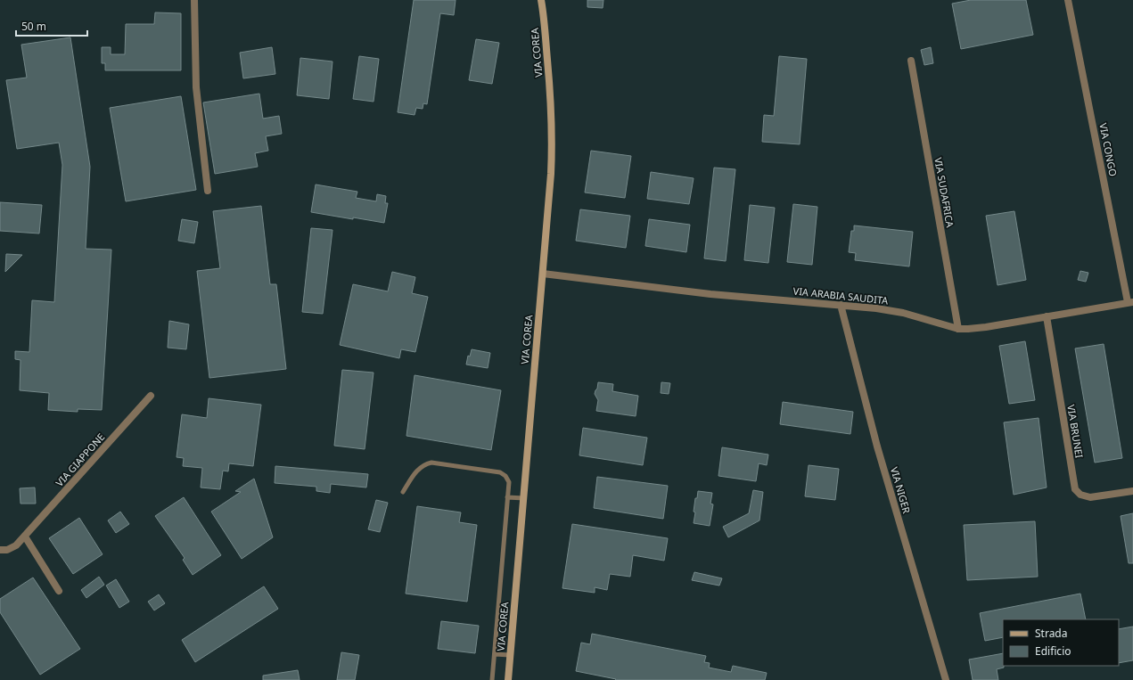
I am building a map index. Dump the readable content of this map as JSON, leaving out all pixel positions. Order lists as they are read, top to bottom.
{
  "streets": {
    "street": [
      "VIA COREA",
      "VIA CONGO",
      "VIA SUDAFRICA",
      "VIA ARABIA SAUDITA",
      "VIA BRUNEI",
      "VIA GIAPPONE",
      "VIA NIGER"
    ]
  },
  "crossings": [
    ["VIA COREA", "VIA ARABIA SAUDITA"],
    ["VIA CONGO", "VIA ARABIA SAUDITA"],
    ["VIA SUDAFRICA", "VIA ARABIA SAUDITA"],
    ["VIA ARABIA SAUDITA", "VIA BRUNEI"],
    ["VIA ARABIA SAUDITA", "VIA NIGER"]
  ],
  "legend": ["Strada", "Edificio"],
  "scale_bar": "50 m"
}
